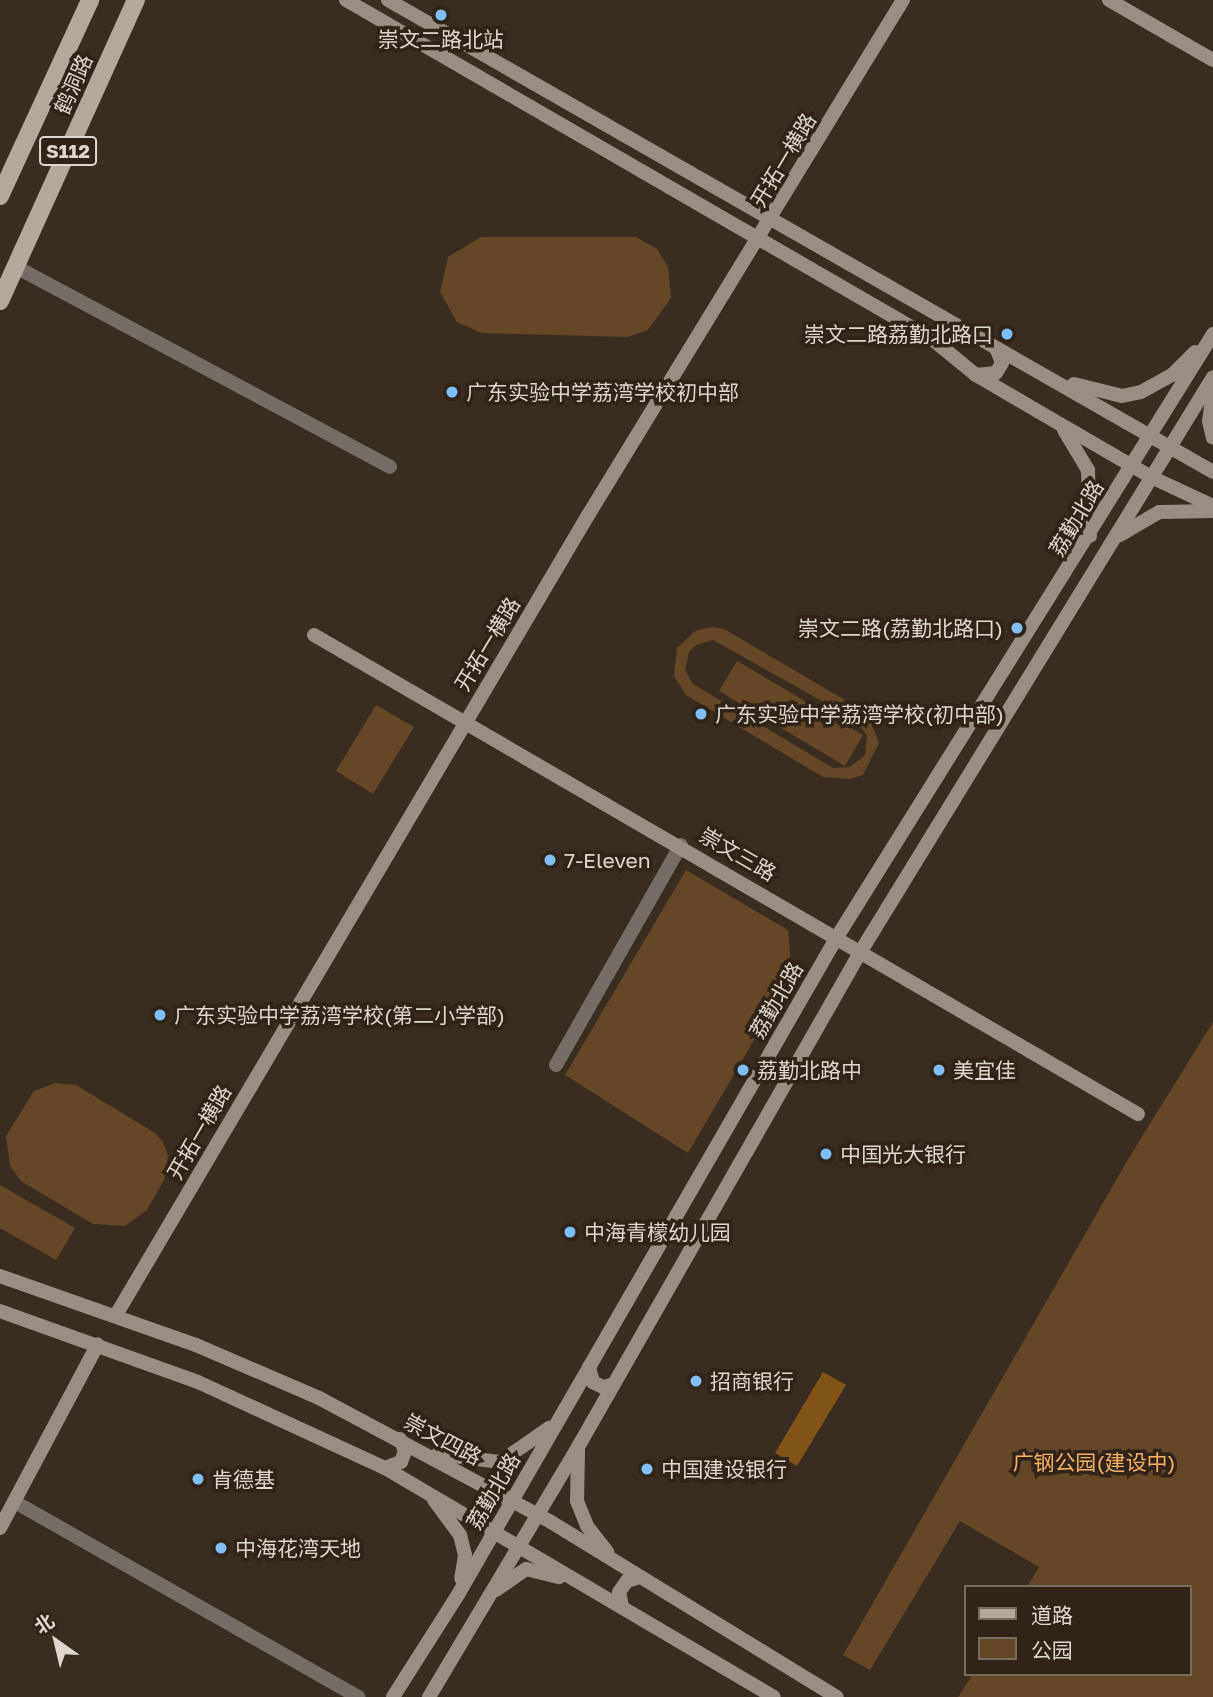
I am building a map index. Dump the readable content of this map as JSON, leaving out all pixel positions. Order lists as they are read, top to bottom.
{
  "streets": {
    "main road": [
      "鹤洞路",
      "S112",
      "开拓一横路",
      "荔勤北路",
      "崇文三路",
      "崇文四路"
    ]
  },
  "crossings": [
    ["开拓一横路", "崇文三路"],
    ["开拓一横路", "崇文四路"],
    ["荔勤北路", "崇文三路"],
    ["荔勤北路", "崇文四路"]
  ],
  "parks": ["广钢公园(建设中)"],
  "places": [
    "崇文二路北站",
    "崇文二路荔勤北路口",
    "广东实验中学荔湾学校初中部",
    "崇文二路(荔勤北路口)",
    "广东实验中学荔湾学校(初中部)",
    "7-Eleven",
    "广东实验中学荔湾学校(第二小学部)",
    "荔勤北路中",
    "美宜佳",
    "中国光大银行",
    "中海青檬幼儿园",
    "招商银行",
    "中国建设银行",
    "肯德基",
    "中海花湾天地"
  ],
  "legend": ["道路", "公园"],
  "north": "top left"
}
